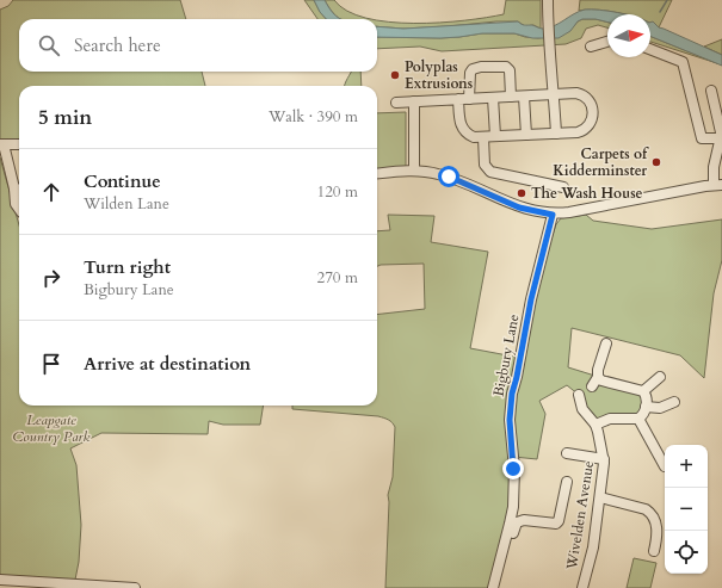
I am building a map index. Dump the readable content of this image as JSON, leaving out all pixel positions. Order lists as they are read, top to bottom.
{
  "streets": {
    "street": ["Bigbury Lane", "Wivelden Avenue"]
  },
  "parks": ["Leapgate Country Park"],
  "places": ["Polyplas Extrusions", "Carpets of Kidderminster", "The Wash House"],
  "north": "right",
  "page": {
    "search": "Search here",
    "heading": ["5 min", "Walk · 390 m"],
    "list": [
      ["Continue", "Wilden Lane", "120 m"],
      ["Turn right", "Bigbury Lane", "270 m"],
      "Arrive at destination"
    ],
    "map_buttons": ["+", "−"]
  }
}
